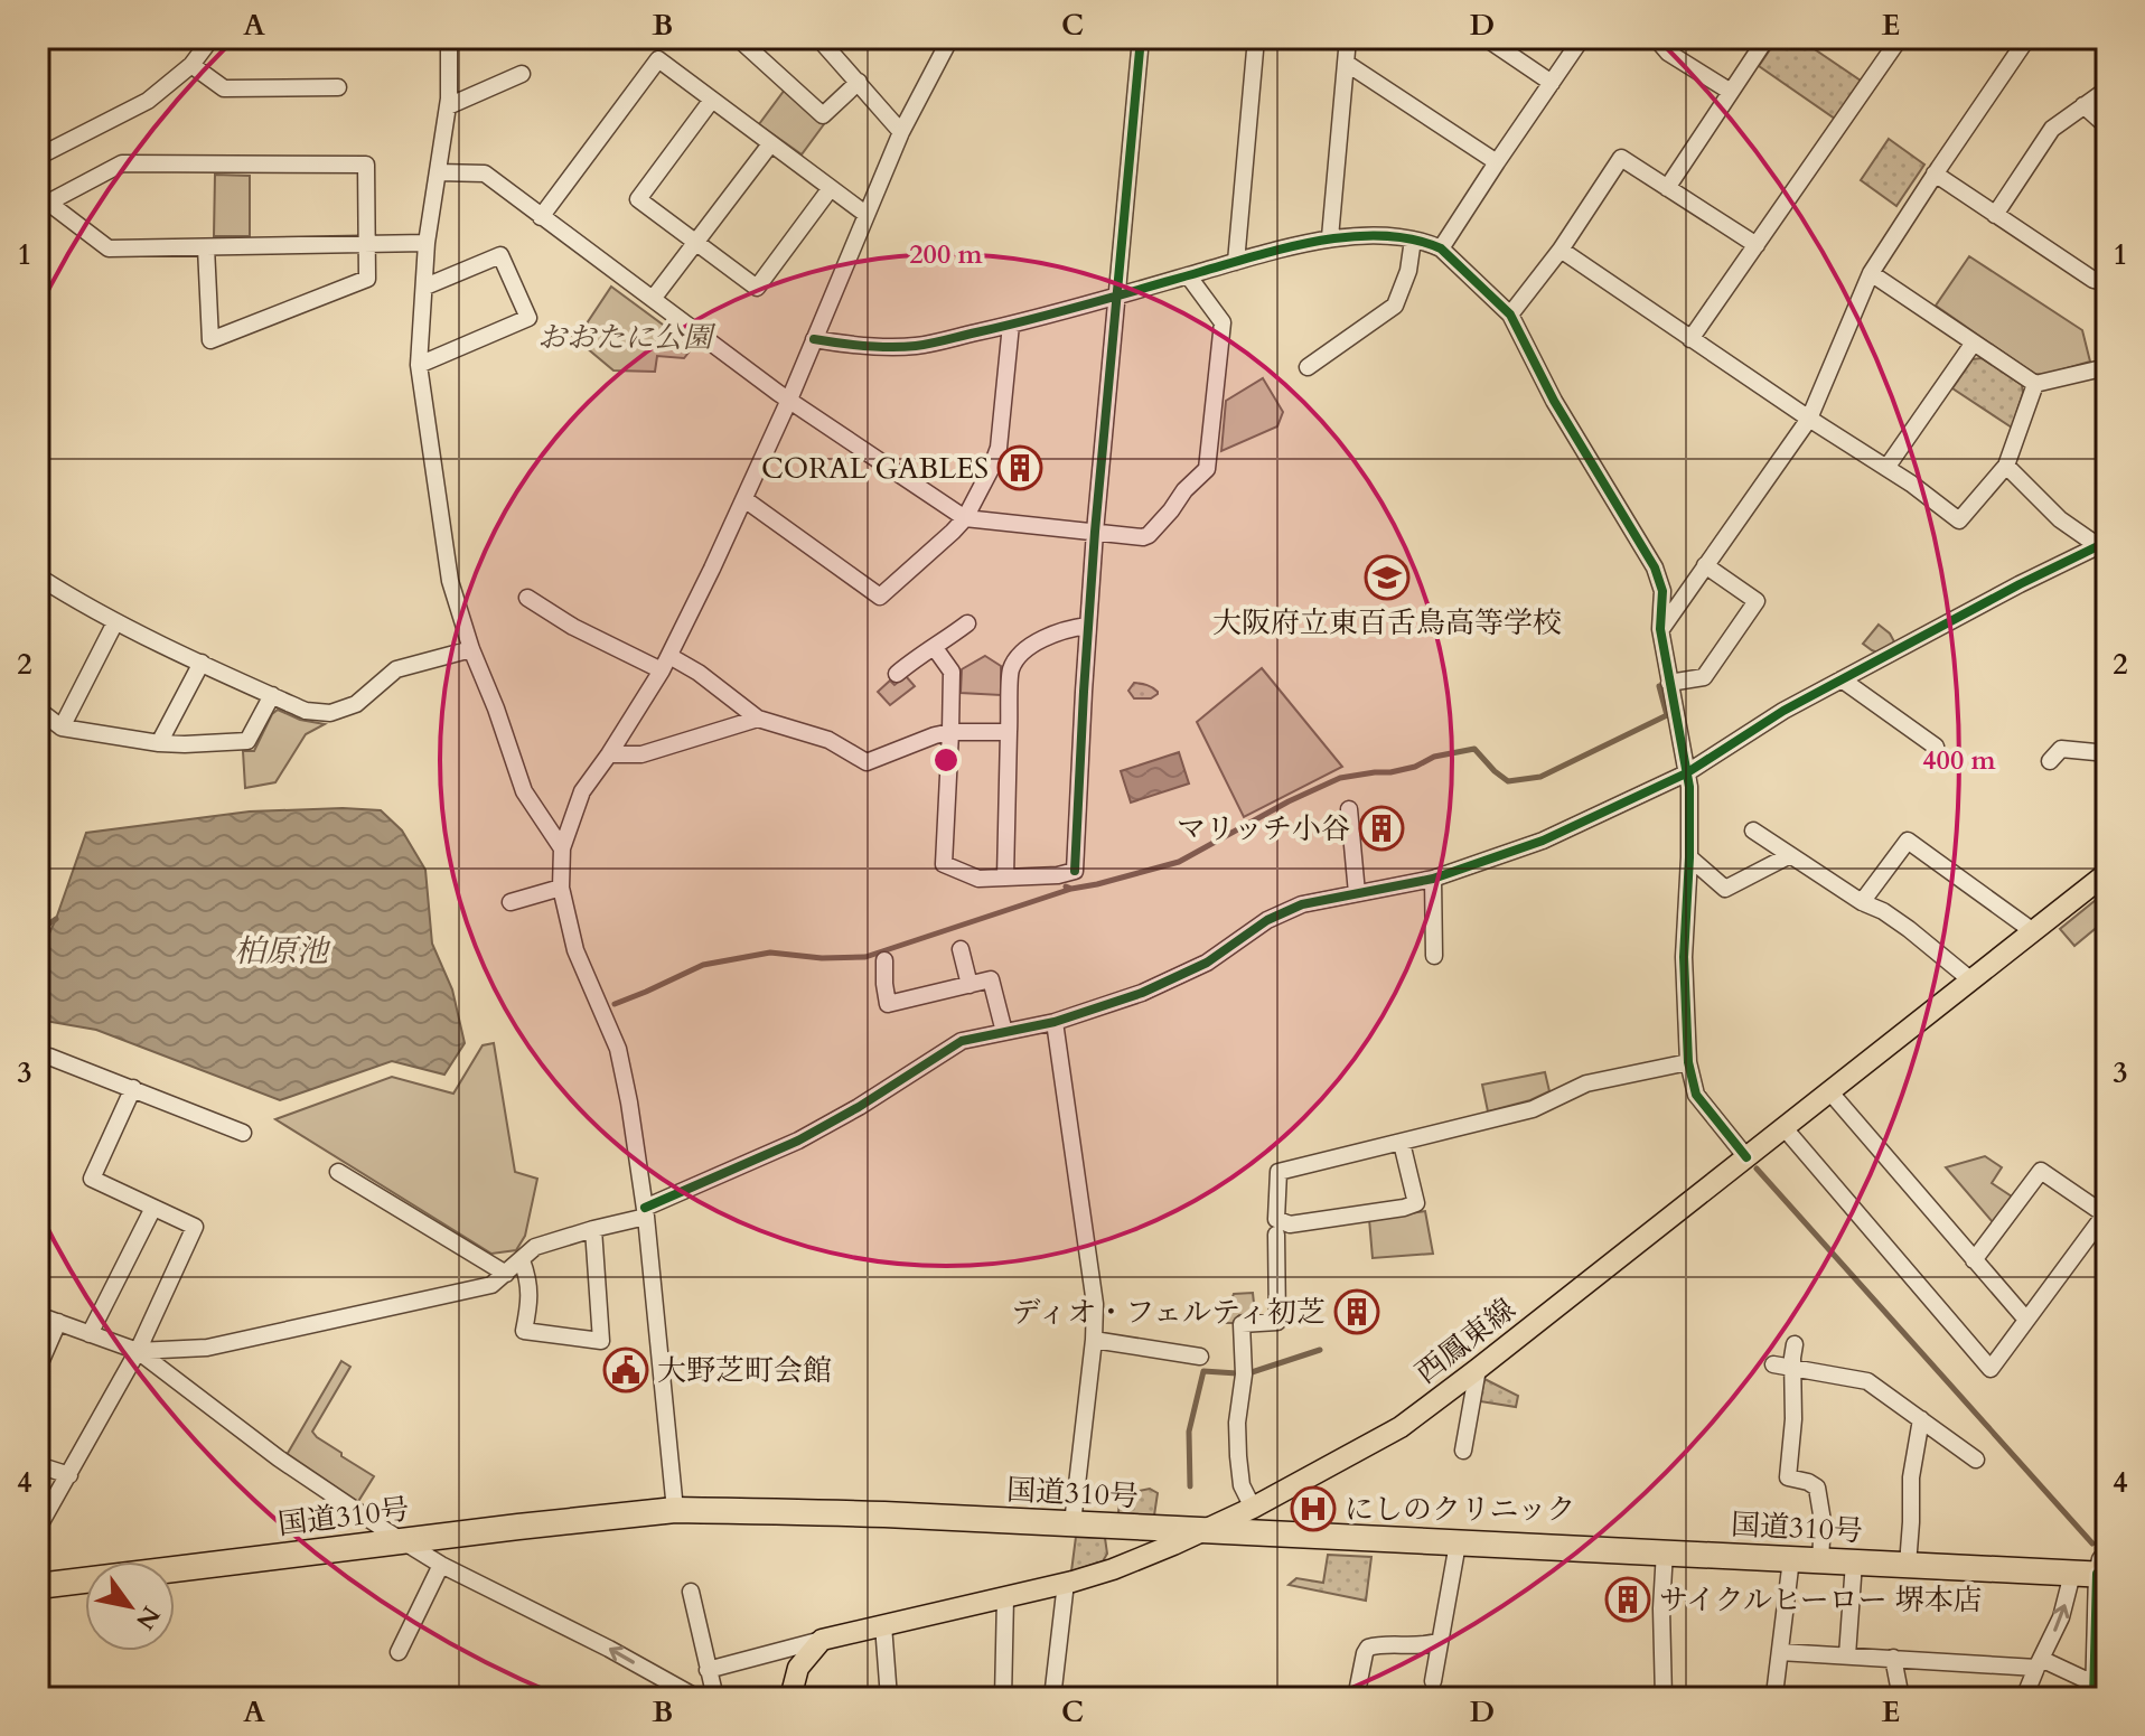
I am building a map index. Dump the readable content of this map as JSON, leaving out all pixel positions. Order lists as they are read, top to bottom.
{
  "streets": {
    "highway": ["国道310号"],
    "main road": ["西鳳東線"]
  },
  "crossings": [
    ["西鳳東線", "国道310号"]
  ],
  "water": ["柏原池"],
  "parks": ["おおたに公園"],
  "places": {
    "building": [
      "CORAL GABLES",
      "マリッチ小谷",
      "ディオ・フェルティ初芝",
      "サイクルヒーロー 堺本店"
    ],
    "school or university": ["大阪府立東百舌鳥高等学校"],
    "public building": ["大野芝町会館"],
    "hospital": ["にしのクリニック"]
  },
  "north": "bottom right",
  "grid": {
    "columns": [
      "A",
      "B",
      "C",
      "D",
      "E"
    ],
    "rows": [
      "1",
      "2",
      "3",
      "4"
    ]
  },
  "rings": ["200 m", "400 m"]
}
